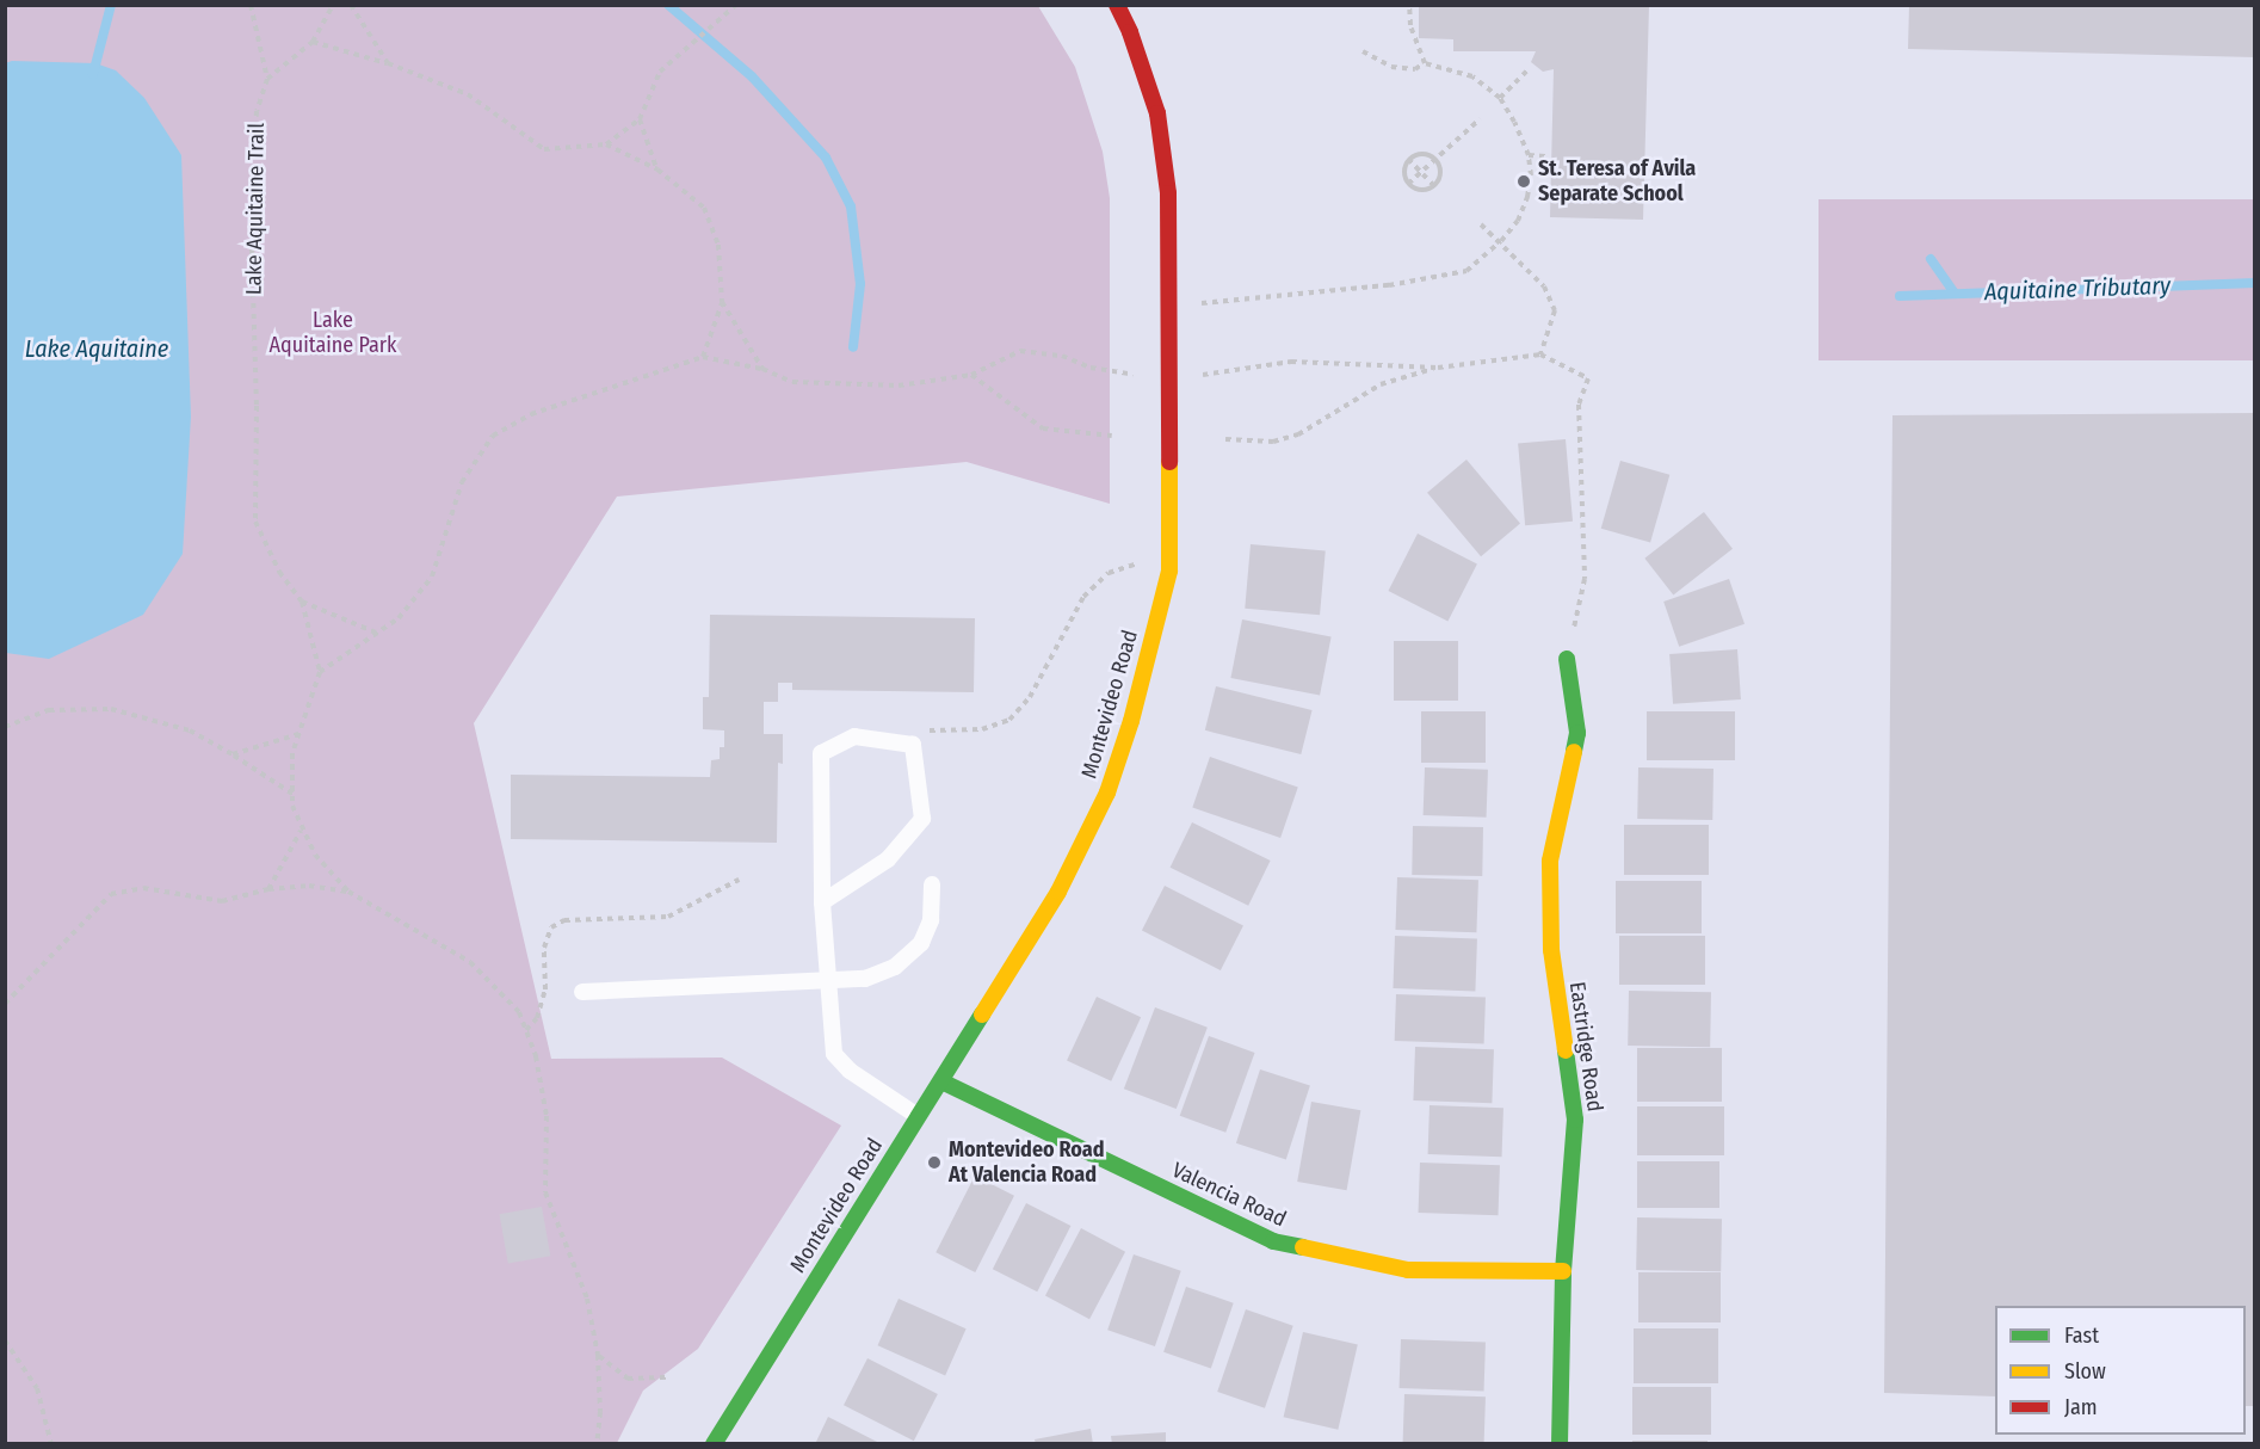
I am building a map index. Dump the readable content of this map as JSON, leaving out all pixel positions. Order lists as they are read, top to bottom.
{
  "streets": {
    "street": ["Montevideo Road", "Eastridge Road", "Valencia Road"],
    "path": ["Lake Aquitaine Trail"]
  },
  "crossings": [
    ["Montevideo Road", "Valencia Road"],
    ["Eastridge Road", "Valencia Road"]
  ],
  "water": ["Aquitaine Tributary", "Lake Aquitaine"],
  "parks": ["Lake Aquitaine Park"],
  "places": ["St. Teresa of Avila Separate School", "Montevideo Road At Valencia Road"],
  "legend": ["Fast", "Slow", "Jam"]
}
